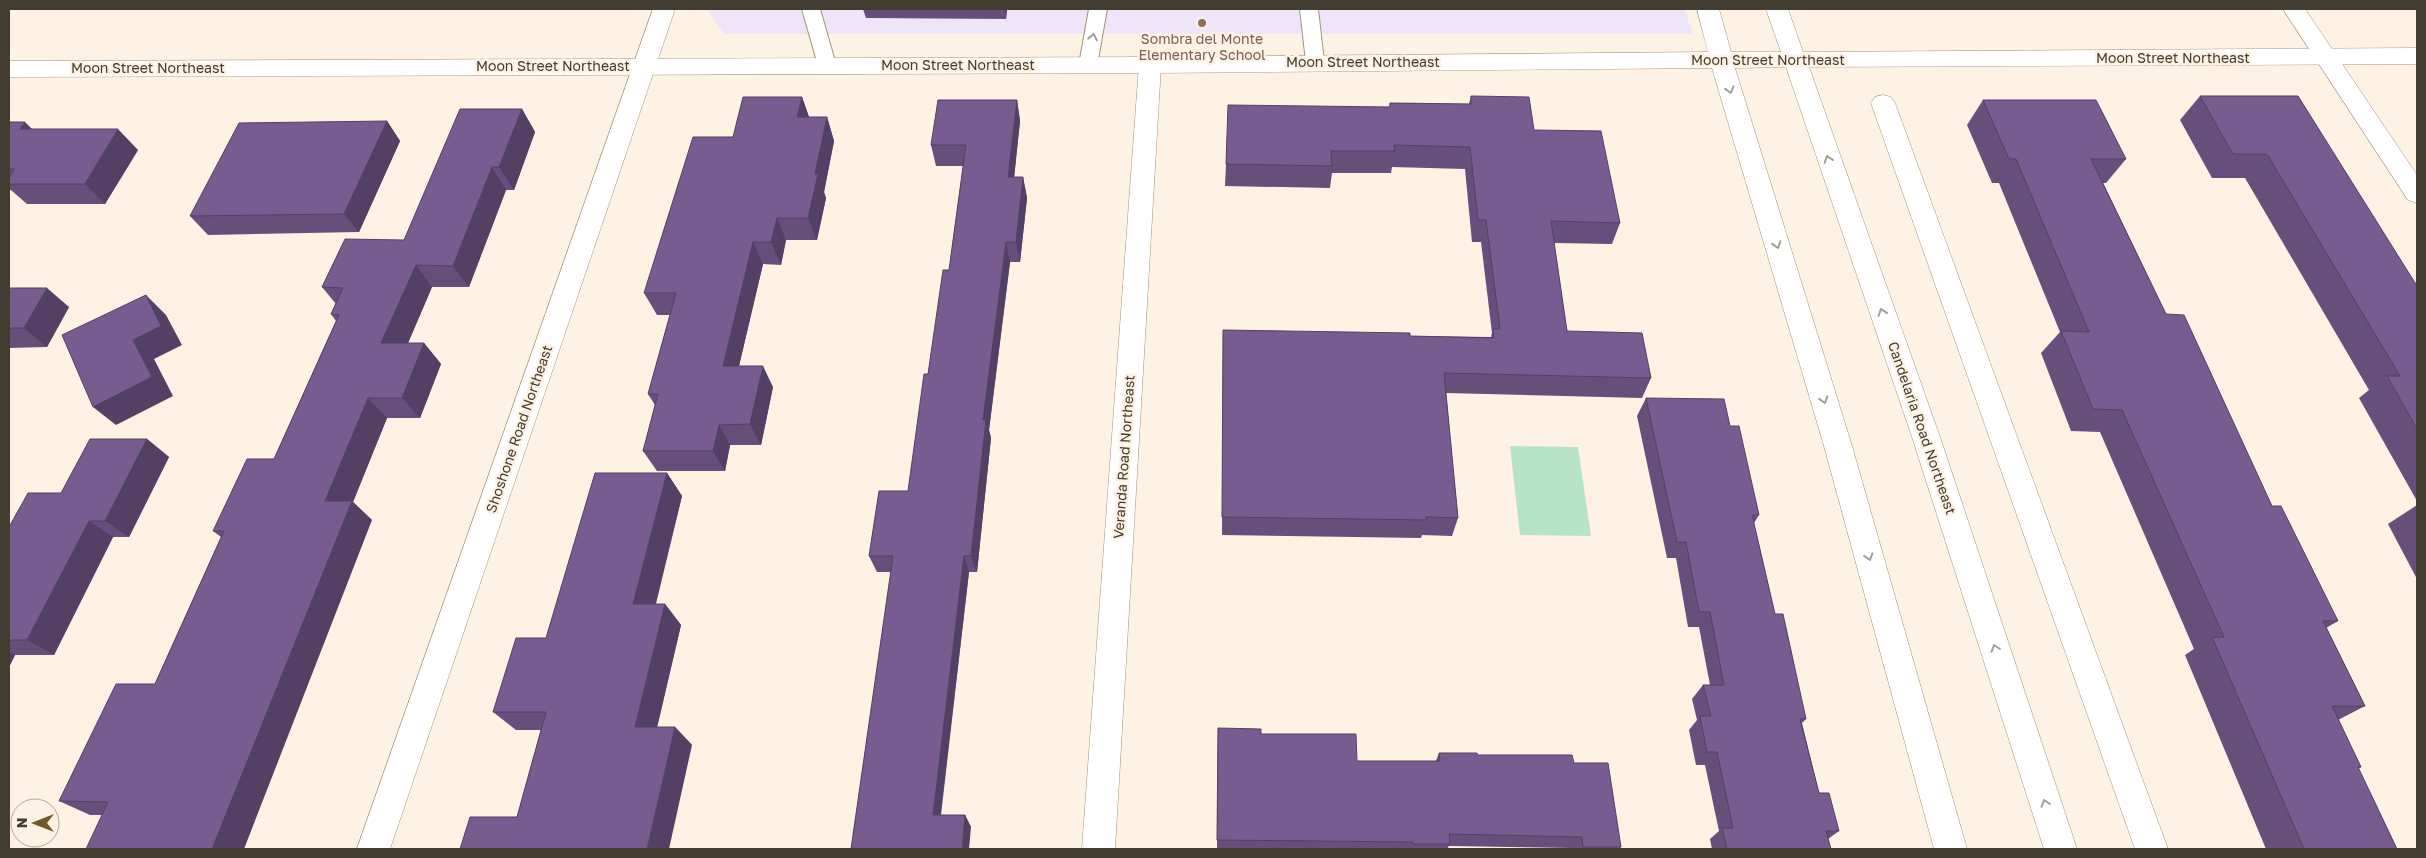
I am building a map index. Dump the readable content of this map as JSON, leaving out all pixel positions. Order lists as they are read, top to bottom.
{
  "streets": {
    "street": [
      "Moon Street Northeast",
      "Candelaria Road Northeast",
      "Shoshone Road Northeast",
      "Veranda Road Northeast"
    ]
  },
  "crossings": [
    ["Moon Street Northeast", "Candelaria Road Northeast"],
    ["Moon Street Northeast", "Shoshone Road Northeast"],
    ["Moon Street Northeast", "Veranda Road Northeast"]
  ],
  "places": ["Sombra del Monte Elementary School"],
  "north": "left"
}
